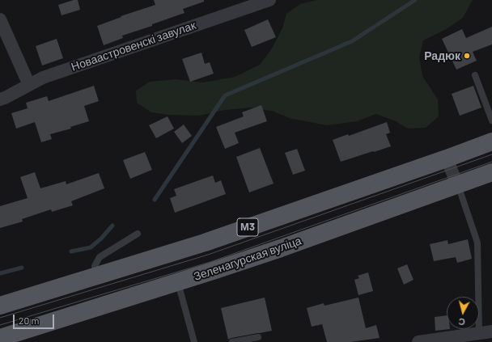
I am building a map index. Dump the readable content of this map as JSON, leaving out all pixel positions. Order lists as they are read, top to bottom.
{
  "streets": {
    "main road": ["М3", "Зеленагурская вуліца"],
    "street": ["Новаастровенскі завулак"]
  },
  "places": ["Радюк"],
  "scale_bar": "20 m",
  "north": "bottom"
}
